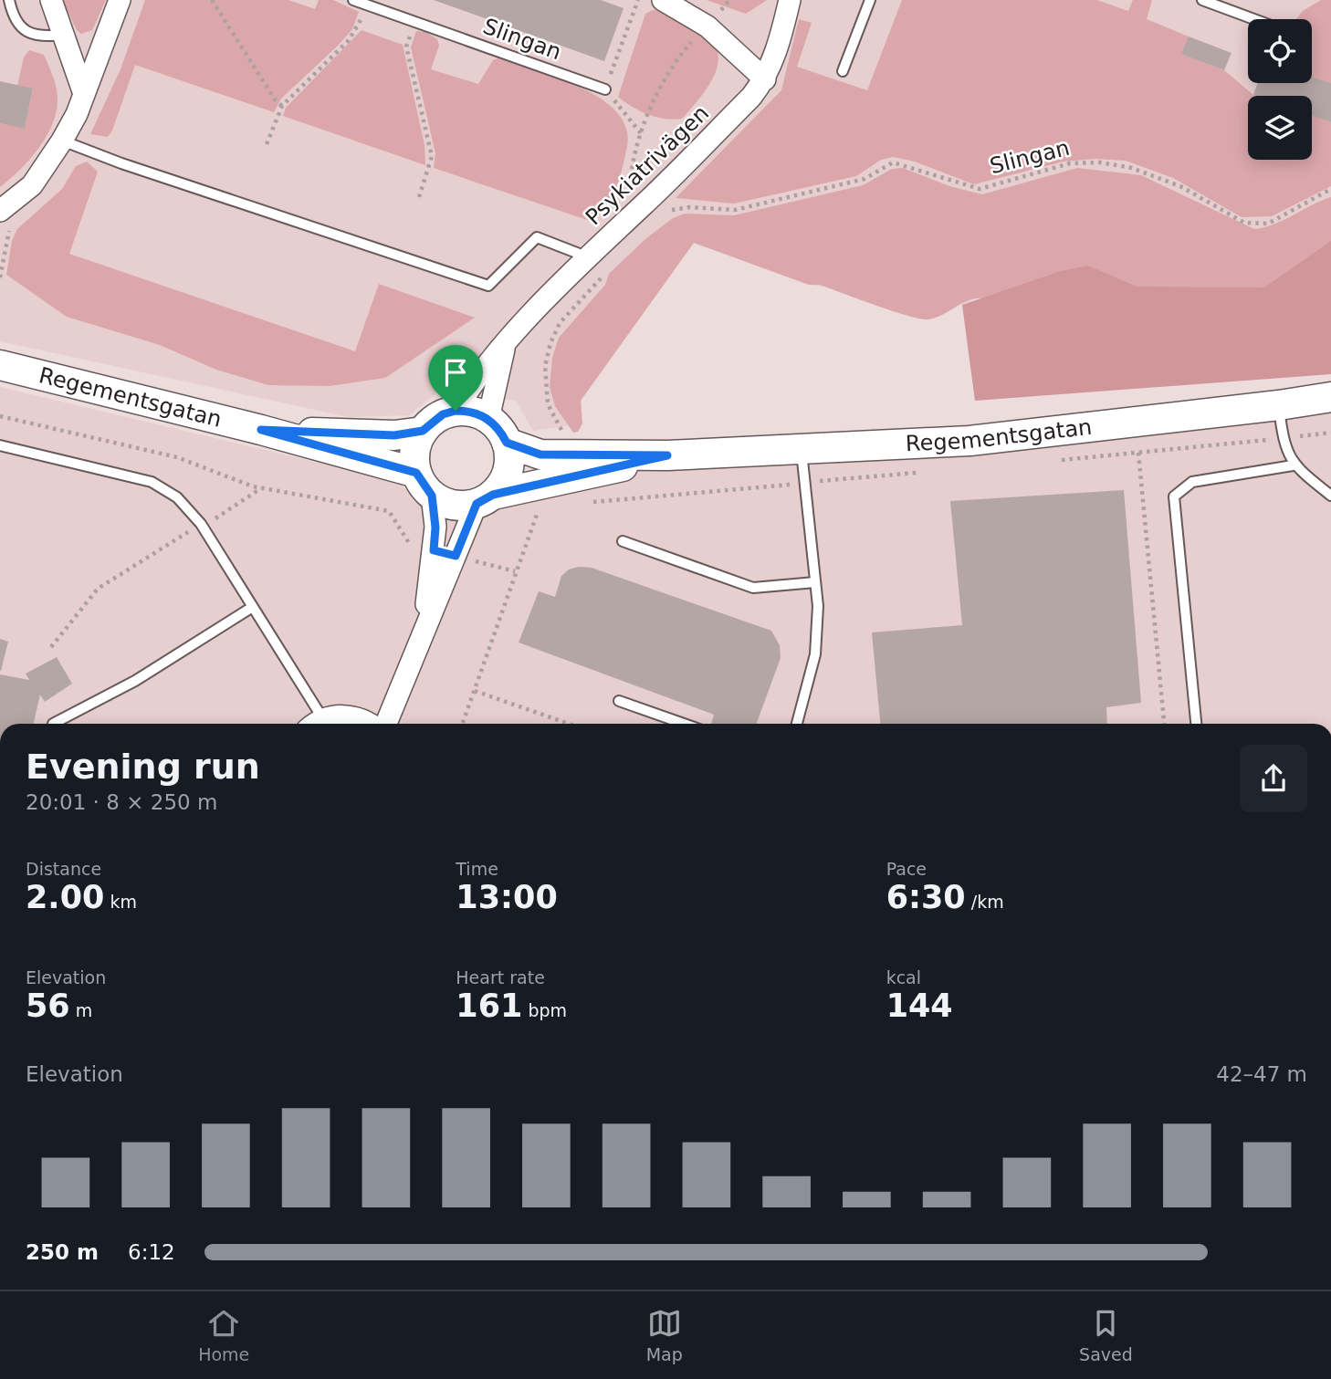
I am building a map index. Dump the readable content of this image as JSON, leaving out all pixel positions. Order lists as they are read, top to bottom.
{
  "streets": {
    "street": ["Psykiatrivägen", "Regementsgatan"],
    "lane": ["Slingan"]
  },
  "crossings": [
    ["Psykiatrivägen", "Regementsgatan"]
  ],
  "page": {
    "heading": ["Evening run", "20:01 · 8 × 250 m"],
    "stats": [
      ["Distance", "2.00 km"],
      ["Time", "13:00"],
      ["Pace", "6:30 /km"],
      ["Elevation", "56 m"],
      ["Heart rate", "161 bpm"],
      ["kcal", "144"]
    ],
    "chart": ["Elevation", "42–47 m"],
    "list": [
      {
        "name": "250 m",
        "note": "6:12"
      }
    ],
    "tabs": ["Home", "Map", "Saved"]
  }
}
